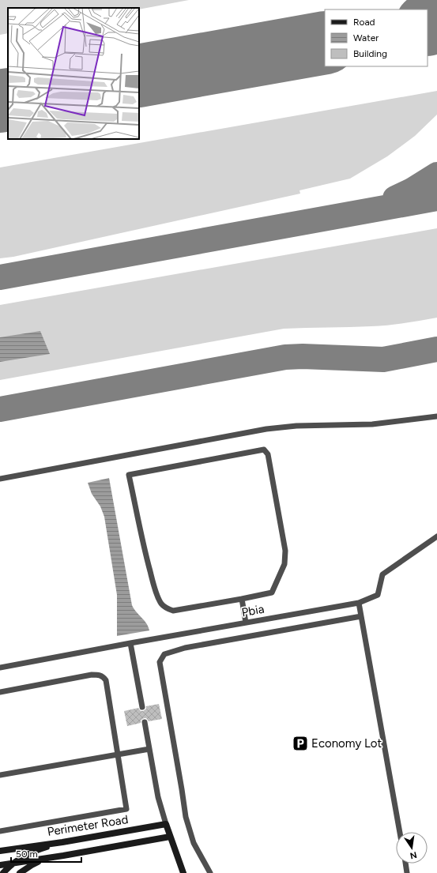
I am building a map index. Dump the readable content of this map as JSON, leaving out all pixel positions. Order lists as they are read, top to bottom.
{
  "streets": {
    "street": ["Perimeter Road"],
    "lane": ["Pbia"]
  },
  "places": {
    "parking": ["Economy Lot"]
  },
  "legend": ["Road", "Water", "Building"],
  "scale_bar": "50 m",
  "north": "bottom"
}
